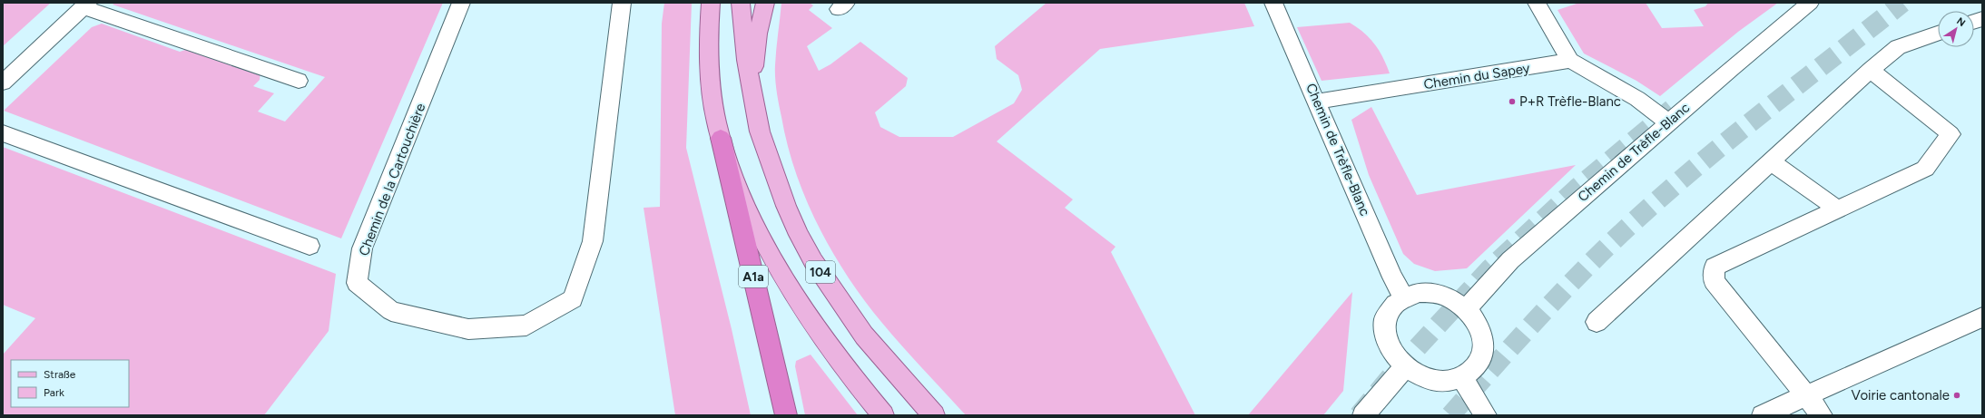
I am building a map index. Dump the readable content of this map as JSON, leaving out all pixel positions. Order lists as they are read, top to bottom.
{
  "streets": {
    "highway": ["A1a"],
    "main road": ["104"],
    "street": ["Chemin du Sapey", "Chemin de Trèfle-Blanc", "Chemin de la Cartouchière"]
  },
  "crossings": [
    ["Chemin du Sapey", "Chemin de Trèfle-Blanc"],
    ["104", "A1a"]
  ],
  "places": ["P+R Trèfle-Blanc", "Voirie cantonale"],
  "legend": ["Straße", "Park"],
  "north": "top right"
}
